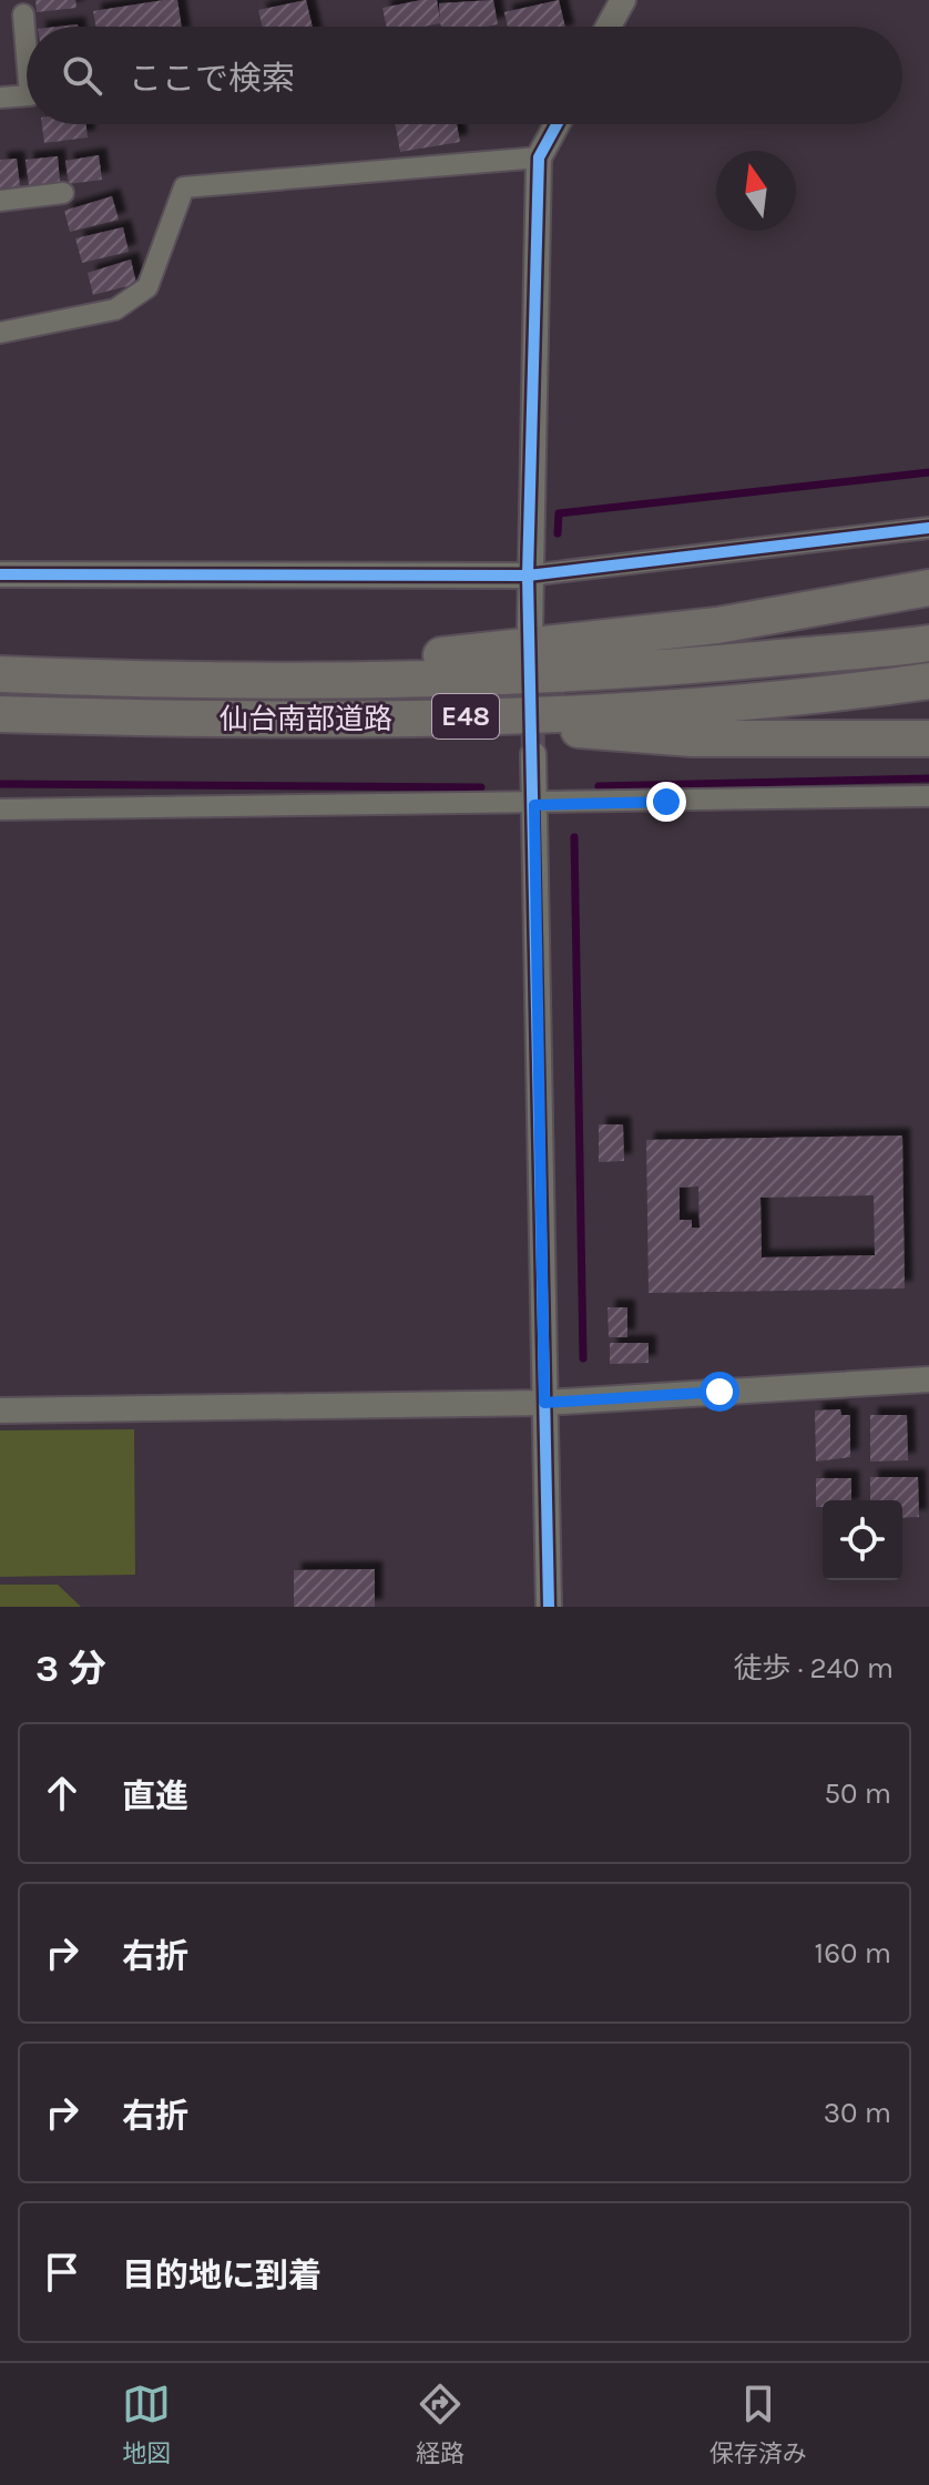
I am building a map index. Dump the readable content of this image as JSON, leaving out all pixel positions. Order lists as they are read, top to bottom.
{
  "streets": {
    "highway": ["E48", "仙台南部道路"]
  },
  "north": "top",
  "page": {
    "search": "ここで検索",
    "heading": ["3 分", "徒歩 · 240 m"],
    "list": [
      ["直進", "50 m"],
      ["右折", "160 m"],
      ["右折", "30 m"],
      "目的地に到着"
    ],
    "nav": ["地図", "経路", "保存済み"]
  }
}
